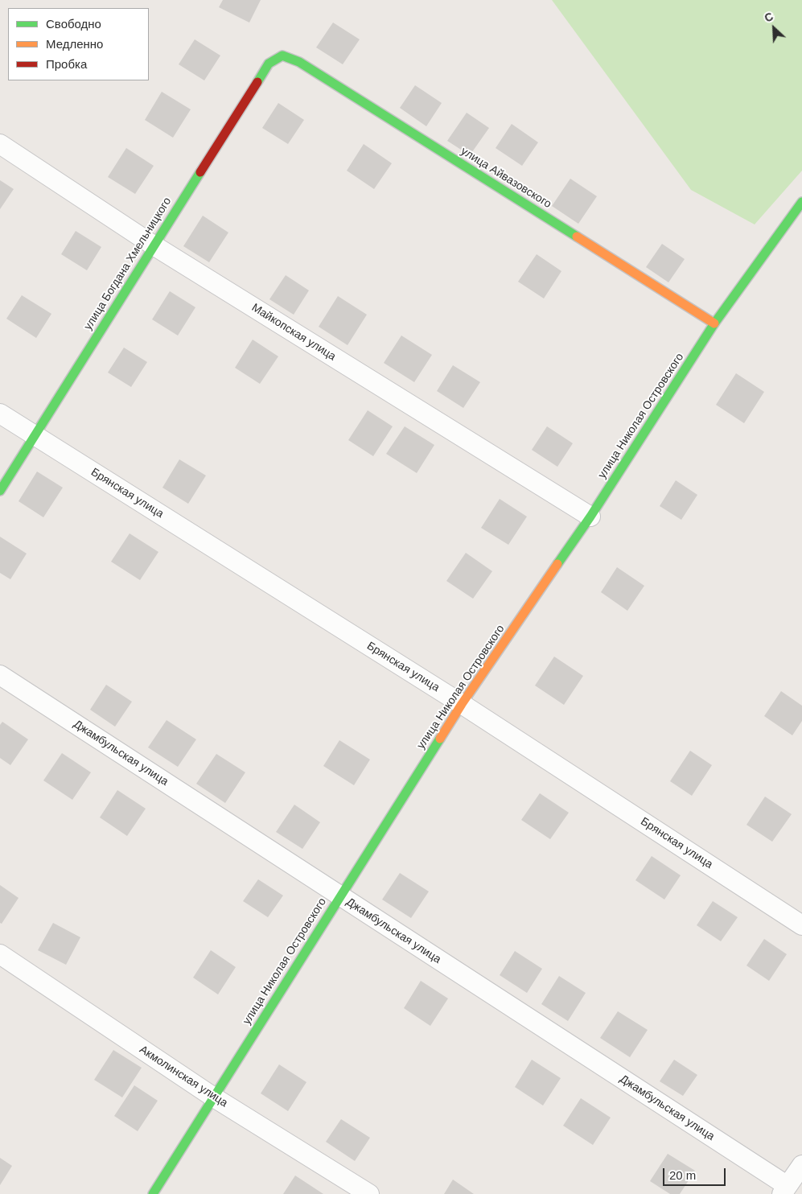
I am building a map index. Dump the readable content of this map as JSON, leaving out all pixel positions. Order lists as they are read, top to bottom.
{
  "streets": {
    "street": [
      "улица Айвазовского",
      "улица Богдана Хмельницкого",
      "Майкопская улица",
      "улица Николая Островского",
      "Брянская улица",
      "Джамбульская улица",
      "Акмолинская улица"
    ]
  },
  "crossings": [
    ["улица Айвазовского", "улица Богдана Хмельницкого"],
    ["улица Айвазовского", "улица Николая Островского"],
    ["улица Богдана Хмельницкого", "Майкопская улица"],
    ["улица Богдана Хмельницкого", "Брянская улица"],
    ["Майкопская улица", "улица Николая Островского"],
    ["улица Николая Островского", "Брянская улица"],
    ["улица Николая Островского", "Джамбульская улица"],
    ["улица Николая Островского", "Акмолинская улица"]
  ],
  "legend": ["Свободно", "Медленно", "Пробка"],
  "scale_bar": "20 m",
  "north": "top left"
}
